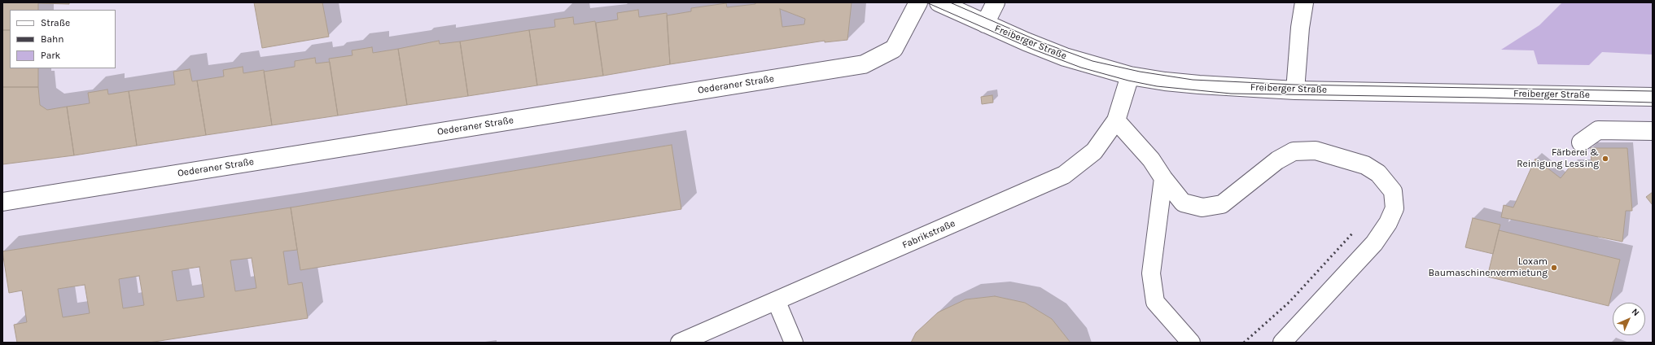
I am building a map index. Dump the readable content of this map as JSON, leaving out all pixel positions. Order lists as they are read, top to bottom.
{
  "streets": {
    "street": ["Freiberger Straße", "Oederaner Straße", "Fabrikstraße"]
  },
  "crossings": [
    ["Freiberger Straße", "Fabrikstraße"]
  ],
  "places": ["Färberei & Reinigung Lessing", "Loxam Baumaschinenvermietung"],
  "legend": ["Straße", "Bahn", "Park"],
  "north": "top right"
}
